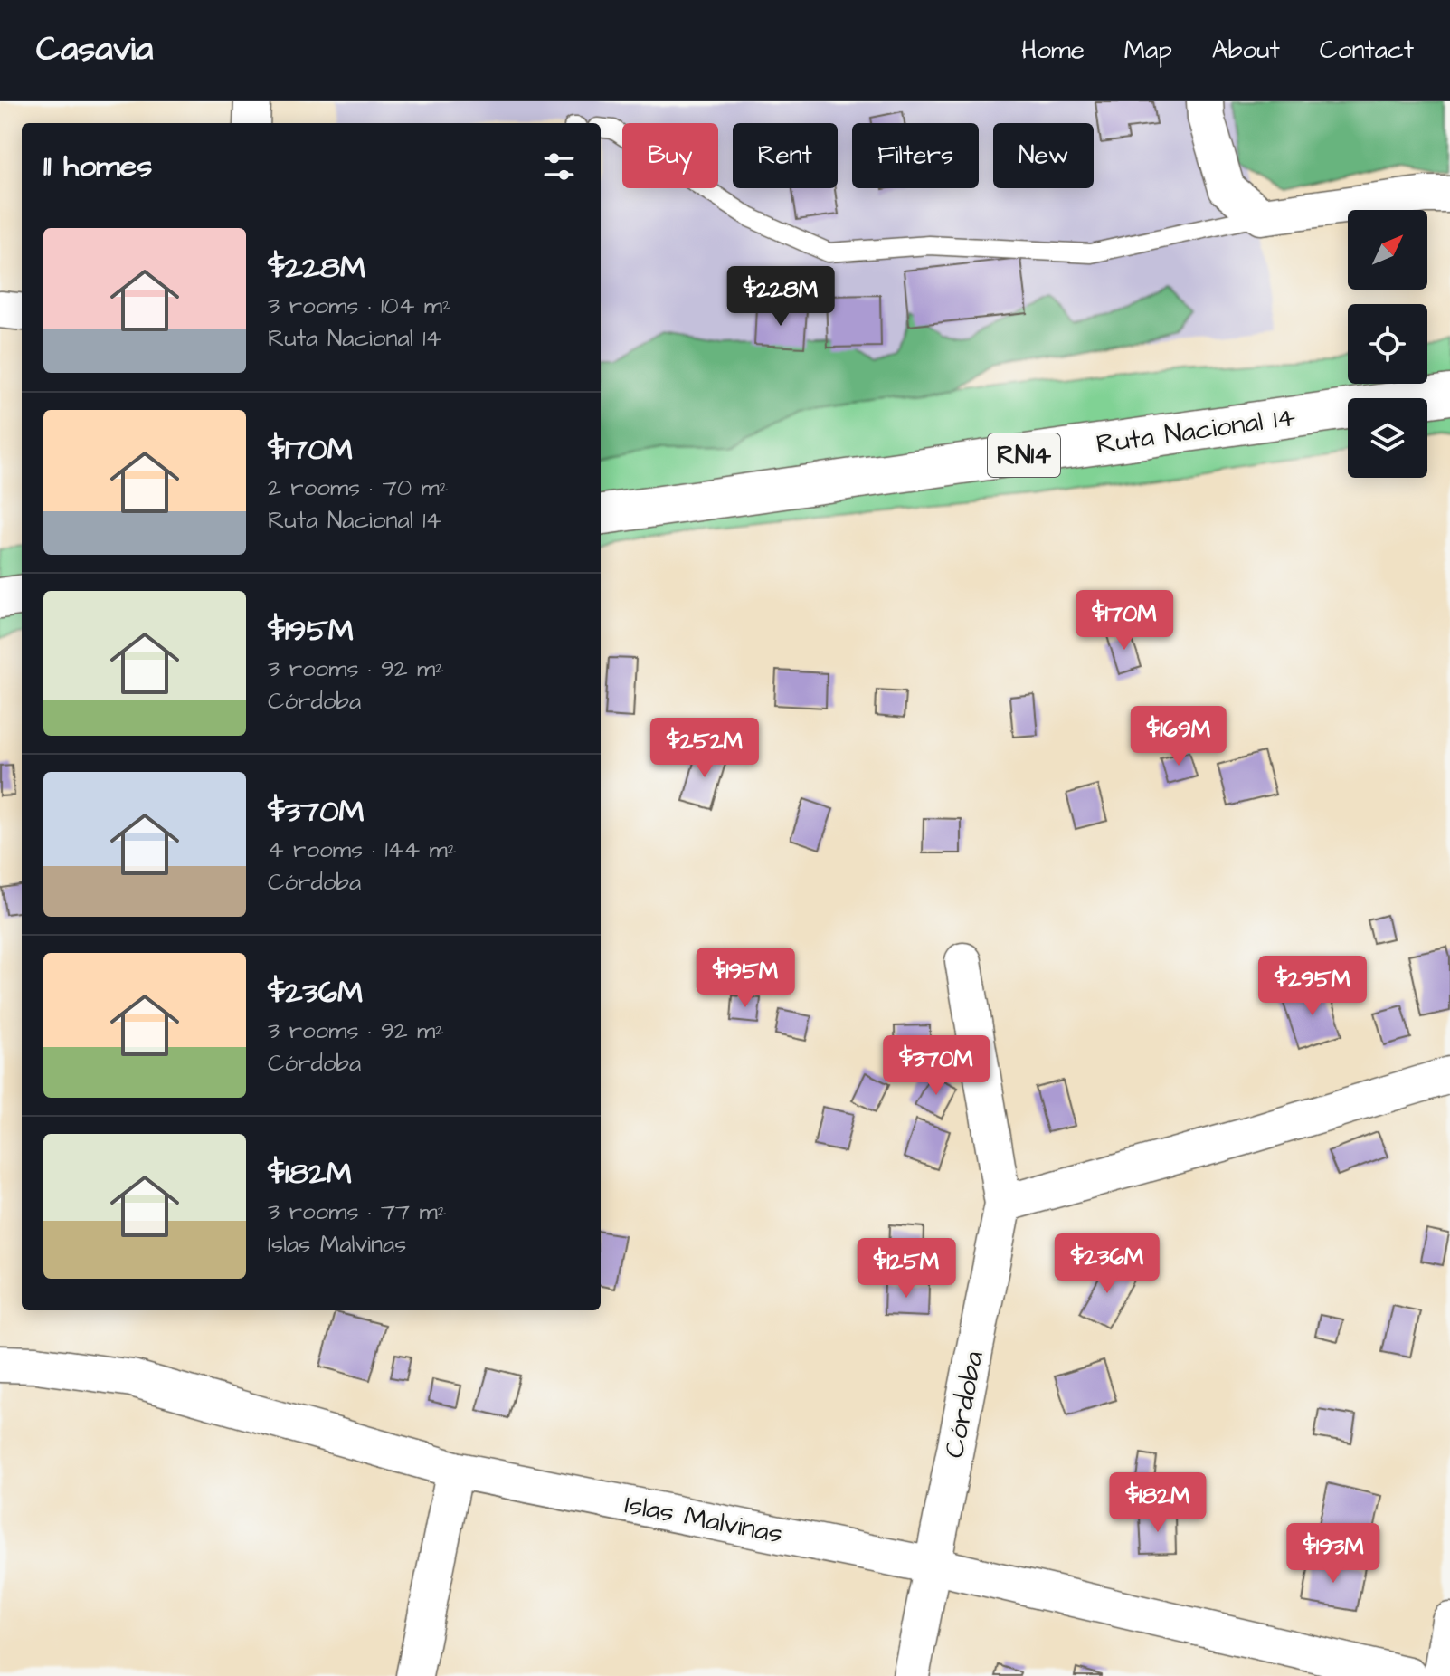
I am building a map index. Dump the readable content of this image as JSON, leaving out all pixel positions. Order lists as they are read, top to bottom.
{
  "streets": {
    "highway": ["Ruta Nacional 14", "RN14"],
    "street": ["Córdoba", "Islas Malvinas"]
  },
  "crossings": [
    ["Córdoba", "Islas Malvinas"]
  ],
  "north": "top right",
  "page": {
    "header": "Casavia",
    "nav": [
      "Home",
      "Map",
      "About",
      "Contact"
    ],
    "chip": [
      "Buy",
      "Rent",
      "Filters",
      "New"
    ],
    "heading": "11 homes",
    "list": [
      {
        "name": "$228M",
        "note": "3 rooms · 104 m² · Ruta Nacional 14"
      },
      {
        "name": "$170M",
        "note": "2 rooms · 70 m² · Ruta Nacional 14"
      },
      {
        "name": "$195M",
        "note": "3 rooms · 92 m² · Córdoba"
      },
      {
        "name": "$370M",
        "note": "4 rooms · 144 m² · Córdoba"
      },
      {
        "name": "$236M",
        "note": "3 rooms · 92 m² · Córdoba"
      },
      {
        "name": "$182M",
        "note": "3 rooms · 77 m² · Islas Malvinas"
      }
    ],
    "price": [
      "$228M",
      "$170M",
      "$169M",
      "$252M",
      "$195M",
      "$295M",
      "$370M",
      "$236M",
      "$125M",
      "$182M",
      "$193M"
    ]
  }
}
